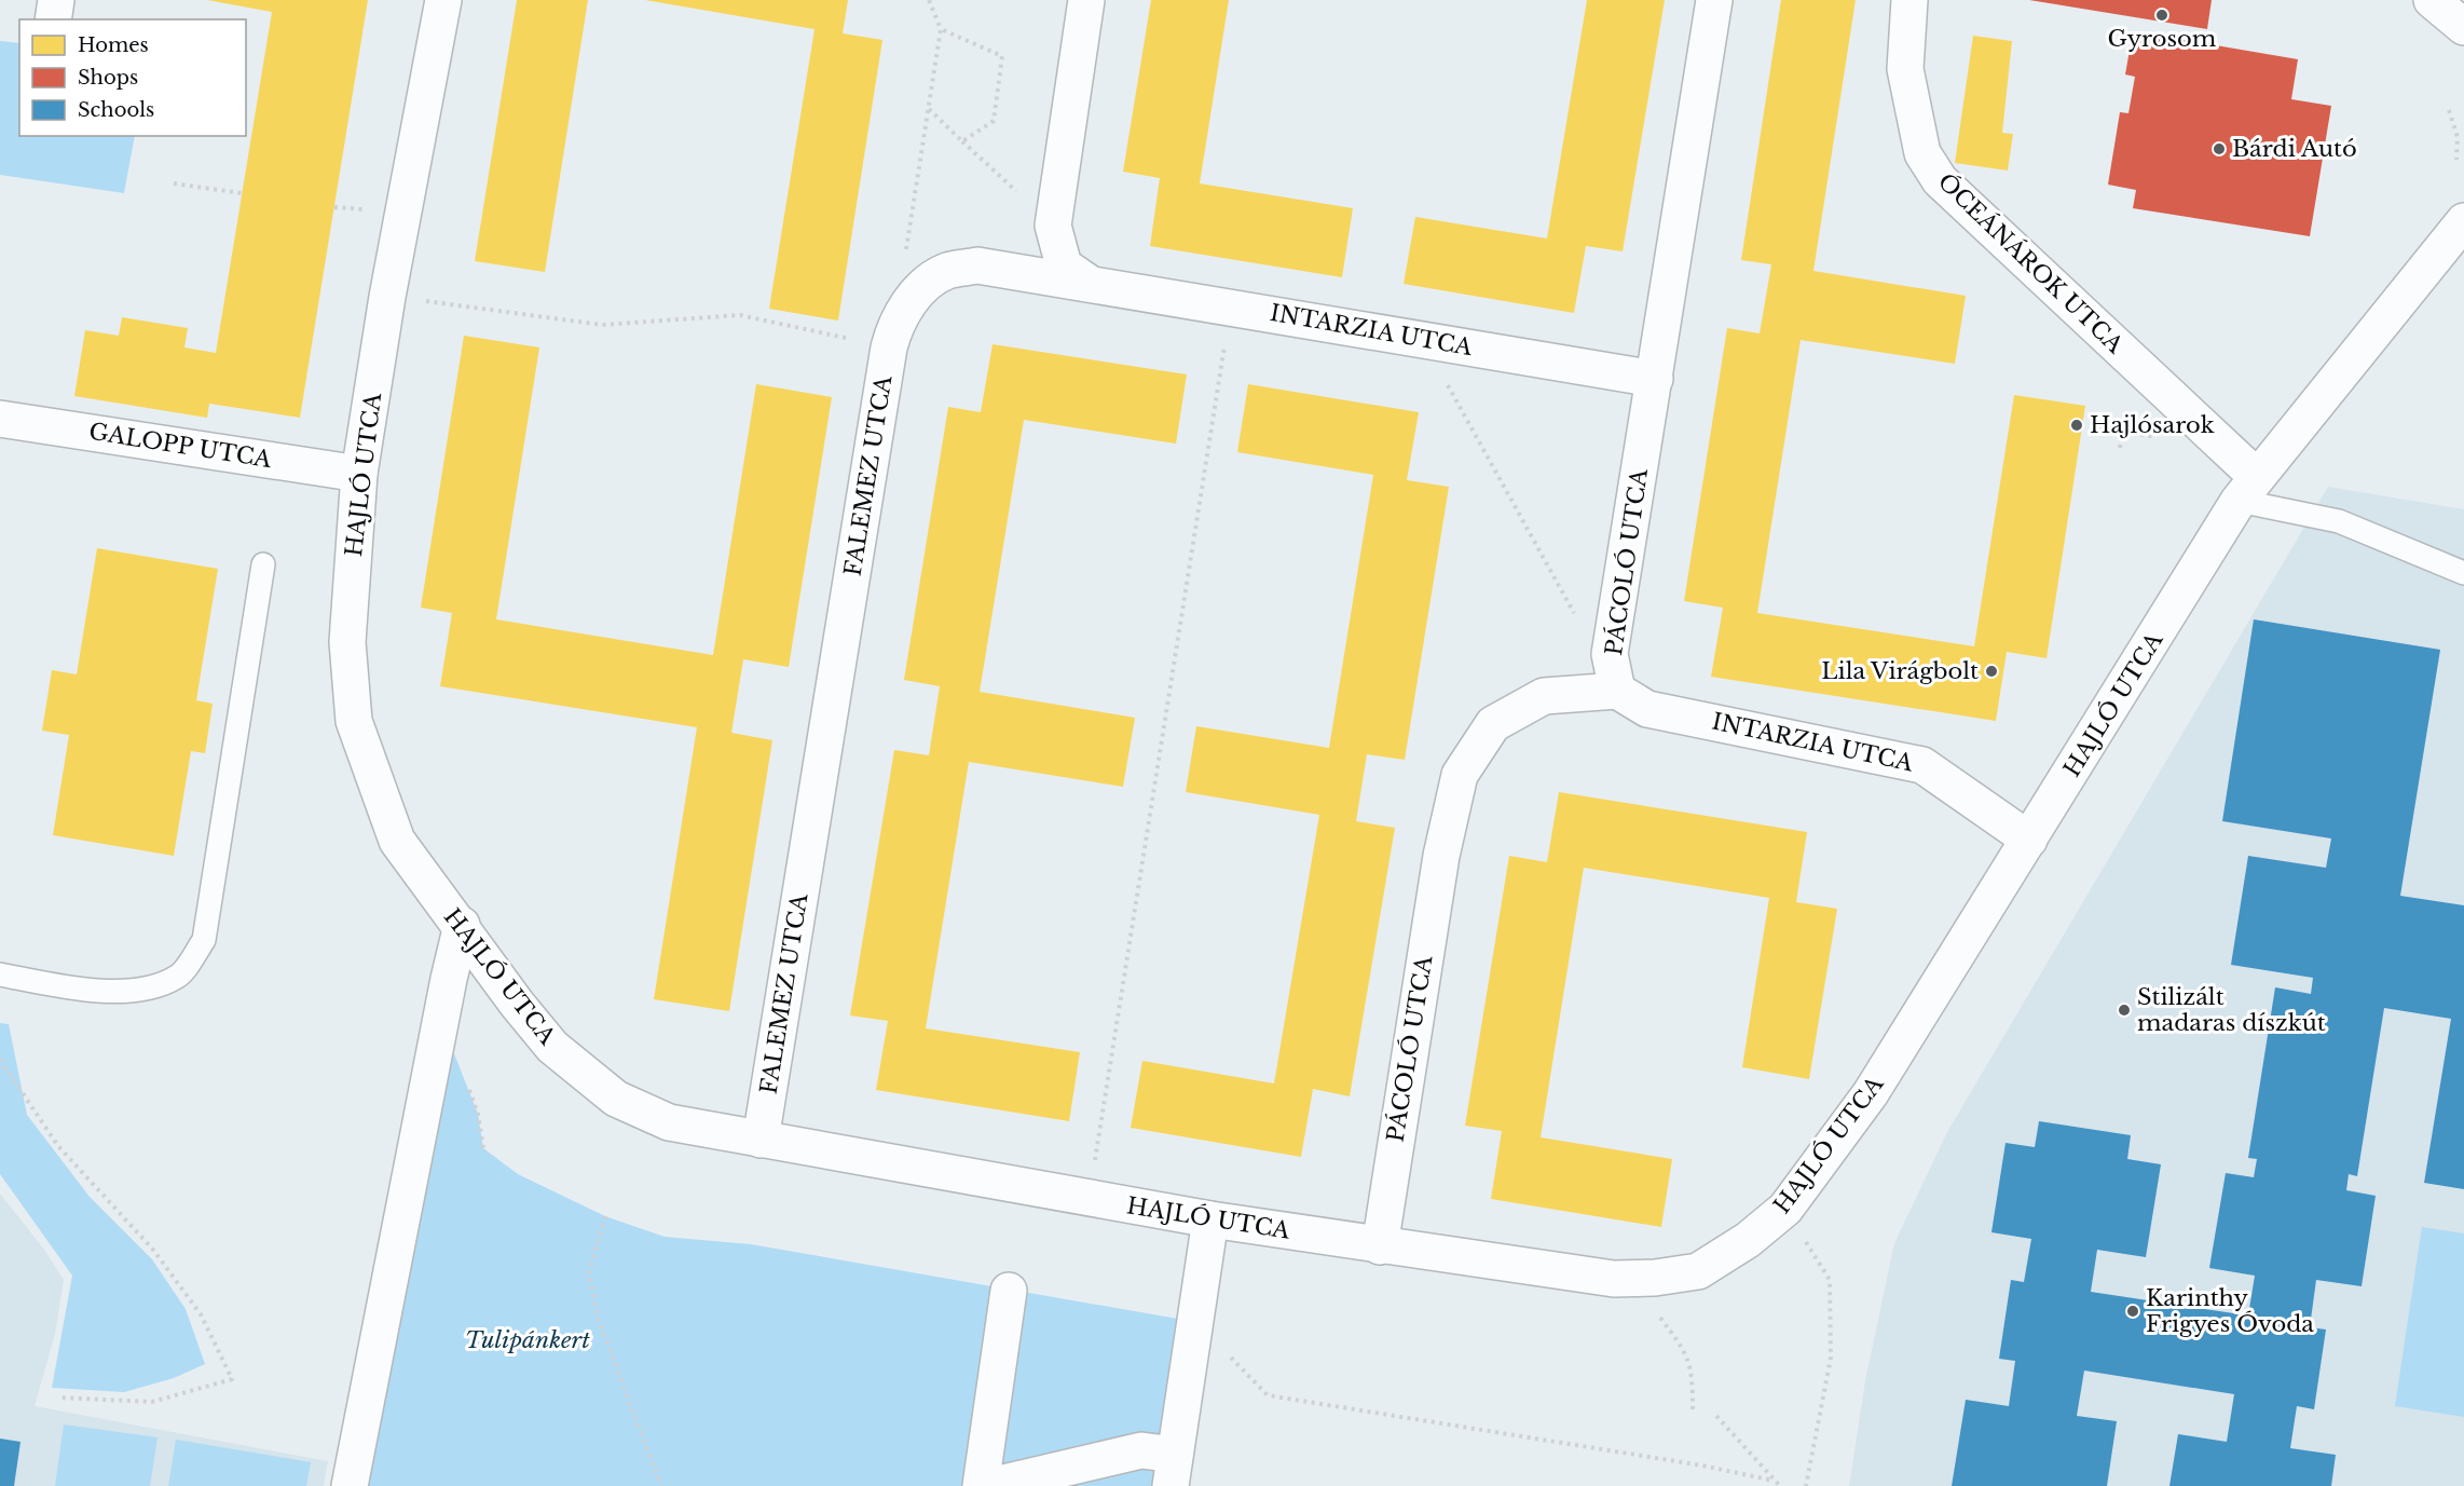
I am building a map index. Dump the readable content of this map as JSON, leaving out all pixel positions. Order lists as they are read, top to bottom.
{
  "streets": {
    "street": [
      "ÓCEÁNÁROK UTCA",
      "INTARZIA UTCA",
      "GALOPP UTCA",
      "HAJLÓ UTCA",
      "FALEMEZ UTCA",
      "PÁCOLÓ UTCA"
    ]
  },
  "crossings": [
    ["ÓCEÁNÁROK UTCA", "HAJLÓ UTCA"],
    ["INTARZIA UTCA", "HAJLÓ UTCA"],
    ["INTARZIA UTCA", "FALEMEZ UTCA"],
    ["INTARZIA UTCA", "PÁCOLÓ UTCA"],
    ["GALOPP UTCA", "HAJLÓ UTCA"],
    ["HAJLÓ UTCA", "FALEMEZ UTCA"],
    ["HAJLÓ UTCA", "PÁCOLÓ UTCA"]
  ],
  "parks": ["Tulipánkert"],
  "places": [
    "Gyrosom",
    "Bárdi Autó",
    "Hajlósarok",
    "Lila Virágbolt",
    "Stilizált madaras díszkút",
    "Karinthy Frigyes Óvoda"
  ],
  "legend": ["Homes", "Shops", "Schools"]
}
